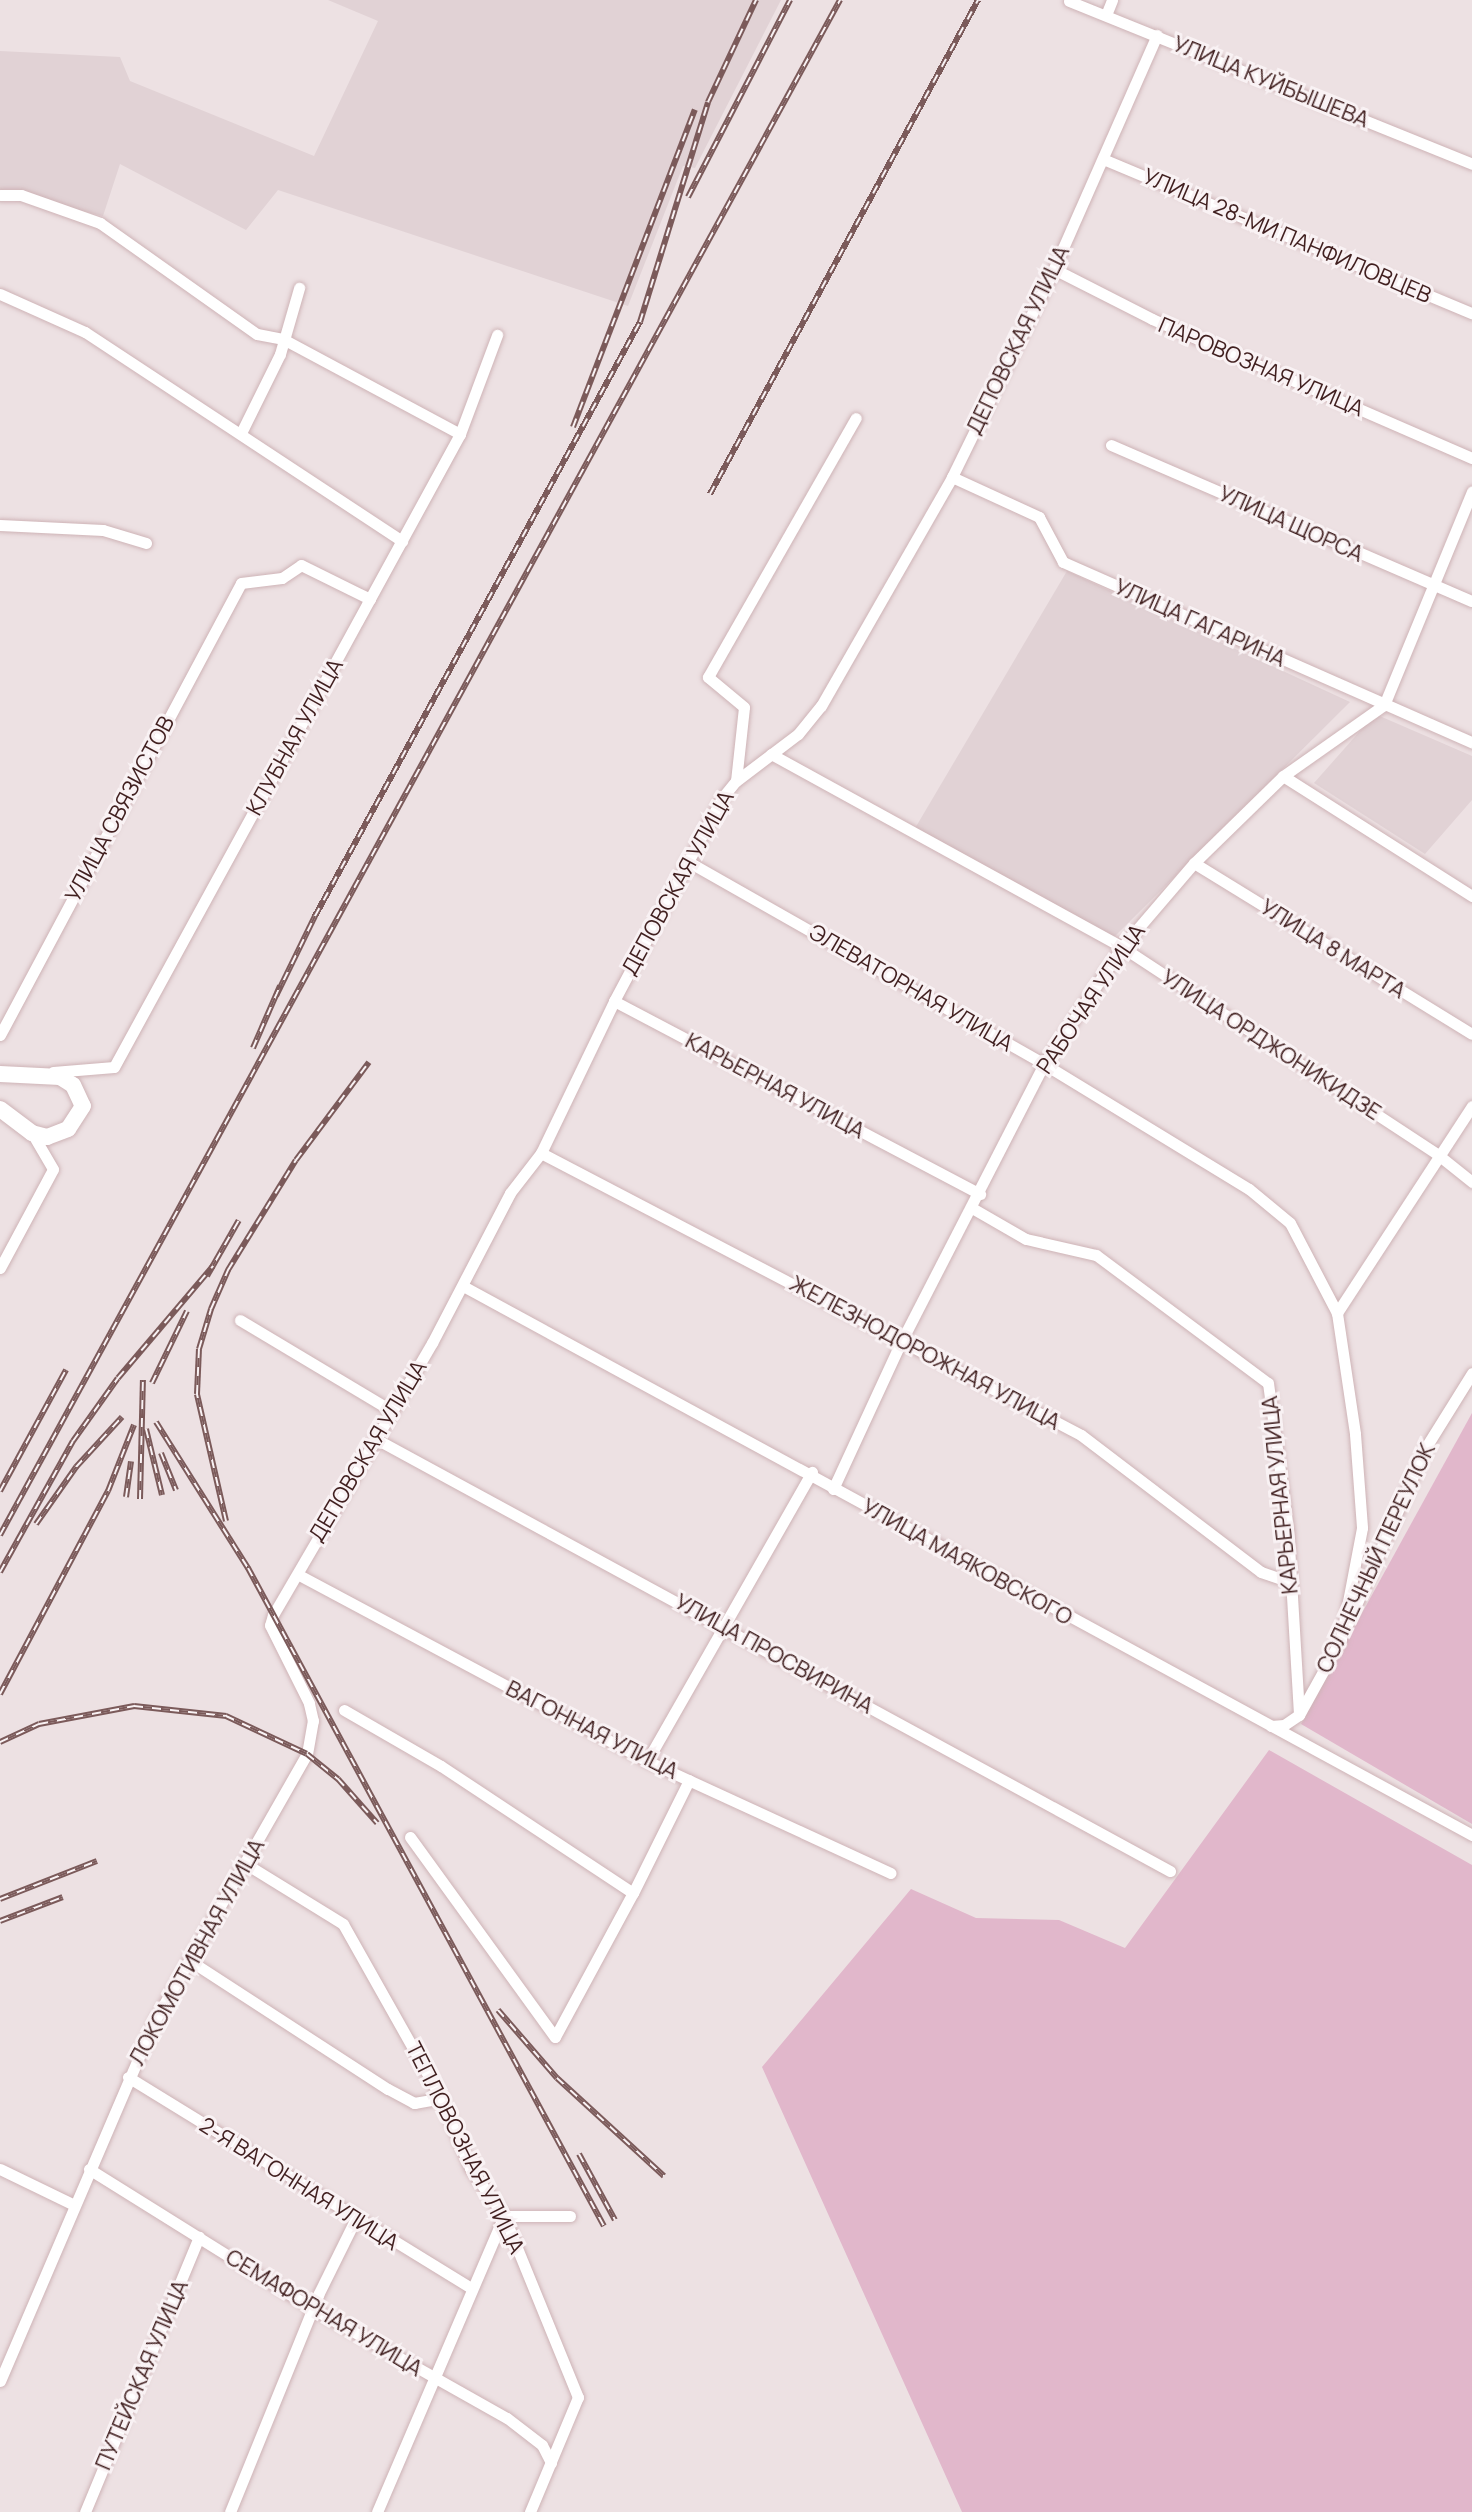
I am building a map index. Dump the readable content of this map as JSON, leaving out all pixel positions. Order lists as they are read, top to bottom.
{
  "streets": {
    "street": [
      "УЛИЦА КУЙБЫШЕВА",
      "УЛИЦА 28-МИ ПАНФИЛОВЦЕВ",
      "ДЕПОВСКАЯ УЛИЦА",
      "ПАРОВОЗНАЯ УЛИЦА",
      "УЛИЦА ЩОРСА",
      "УЛИЦА ГАГАРИНА",
      "КЛУБНАЯ УЛИЦА",
      "УЛИЦА СВЯЗИСТОВ",
      "УЛИЦА 8 МАРТА",
      "ЭЛЕВАТОРНАЯ УЛИЦА",
      "РАБОЧАЯ УЛИЦА",
      "УЛИЦА ОРДЖОНИКИДЗЕ",
      "КАРЬЕРНАЯ УЛИЦА",
      "ЖЕЛЕЗНОДОРОЖНАЯ УЛИЦА",
      "СОЛНЕЧНЫЙ ПЕРЕУЛОК",
      "УЛИЦА МАЯКОВСКОГО",
      "УЛИЦА ПРОСВИРИНА",
      "ВАГОННАЯ УЛИЦА",
      "ЛОКОМОТИВНАЯ УЛИЦА",
      "ТЕПЛОВОЗНАЯ УЛИЦА",
      "2-Я ВАГОННАЯ УЛИЦА",
      "СЕМАФОРНАЯ УЛИЦА",
      "ПУТЕЙСКАЯ УЛИЦА"
    ]
  },
  "crossings": [
    ["УЛИЦА КУЙБЫШЕВА", "ДЕПОВСКАЯ УЛИЦА"],
    ["УЛИЦА 28-МИ ПАНФИЛОВЦЕВ", "ДЕПОВСКАЯ УЛИЦА"],
    ["ДЕПОВСКАЯ УЛИЦА", "ПАРОВОЗНАЯ УЛИЦА"],
    ["ДЕПОВСКАЯ УЛИЦА", "УЛИЦА ГАГАРИНА"],
    ["ДЕПОВСКАЯ УЛИЦА", "ЭЛЕВАТОРНАЯ УЛИЦА"],
    ["ДЕПОВСКАЯ УЛИЦА", "УЛИЦА ОРДЖОНИКИДЗЕ"],
    ["ДЕПОВСКАЯ УЛИЦА", "КАРЬЕРНАЯ УЛИЦА"],
    ["ДЕПОВСКАЯ УЛИЦА", "ЖЕЛЕЗНОДОРОЖНАЯ УЛИЦА"],
    ["ДЕПОВСКАЯ УЛИЦА", "УЛИЦА МАЯКОВСКОГО"],
    ["ДЕПОВСКАЯ УЛИЦА", "УЛИЦА ПРОСВИРИНА"],
    ["ДЕПОВСКАЯ УЛИЦА", "ВАГОННАЯ УЛИЦА"],
    ["ДЕПОВСКАЯ УЛИЦА", "ЛОКОМОТИВНАЯ УЛИЦА"],
    ["УЛИЦА ГАГАРИНА", "РАБОЧАЯ УЛИЦА"],
    ["КЛУБНАЯ УЛИЦА", "УЛИЦА СВЯЗИСТОВ"],
    ["УЛИЦА 8 МАРТА", "РАБОЧАЯ УЛИЦА"],
    ["ЭЛЕВАТОРНАЯ УЛИЦА", "РАБОЧАЯ УЛИЦА"],
    ["ЭЛЕВАТОРНАЯ УЛИЦА", "СОЛНЕЧНЫЙ ПЕРЕУЛОК"],
    ["РАБОЧАЯ УЛИЦА", "УЛИЦА ОРДЖОНИКИДЗЕ"],
    ["РАБОЧАЯ УЛИЦА", "КАРЬЕРНАЯ УЛИЦА"],
    ["РАБОЧАЯ УЛИЦА", "ЖЕЛЕЗНОДОРОЖНАЯ УЛИЦА"],
    ["РАБОЧАЯ УЛИЦА", "УЛИЦА МАЯКОВСКОГО"],
    ["КАРЬЕРНАЯ УЛИЦА", "ЖЕЛЕЗНОДОРОЖНАЯ УЛИЦА"],
    ["КАРЬЕРНАЯ УЛИЦА", "СОЛНЕЧНЫЙ ПЕРЕУЛОК"],
    ["ВАГОННАЯ УЛИЦА", "ЛОКОМОТИВНАЯ УЛИЦА"],
    ["ЛОКОМОТИВНАЯ УЛИЦА", "ТЕПЛОВОЗНАЯ УЛИЦА"],
    ["ЛОКОМОТИВНАЯ УЛИЦА", "2-Я ВАГОННАЯ УЛИЦА"],
    ["ЛОКОМОТИВНАЯ УЛИЦА", "СЕМАФОРНАЯ УЛИЦА"],
    ["ТЕПЛОВОЗНАЯ УЛИЦА", "СЕМАФОРНАЯ УЛИЦА"],
    ["СЕМАФОРНАЯ УЛИЦА", "ПУТЕЙСКАЯ УЛИЦА"]
  ]
}
